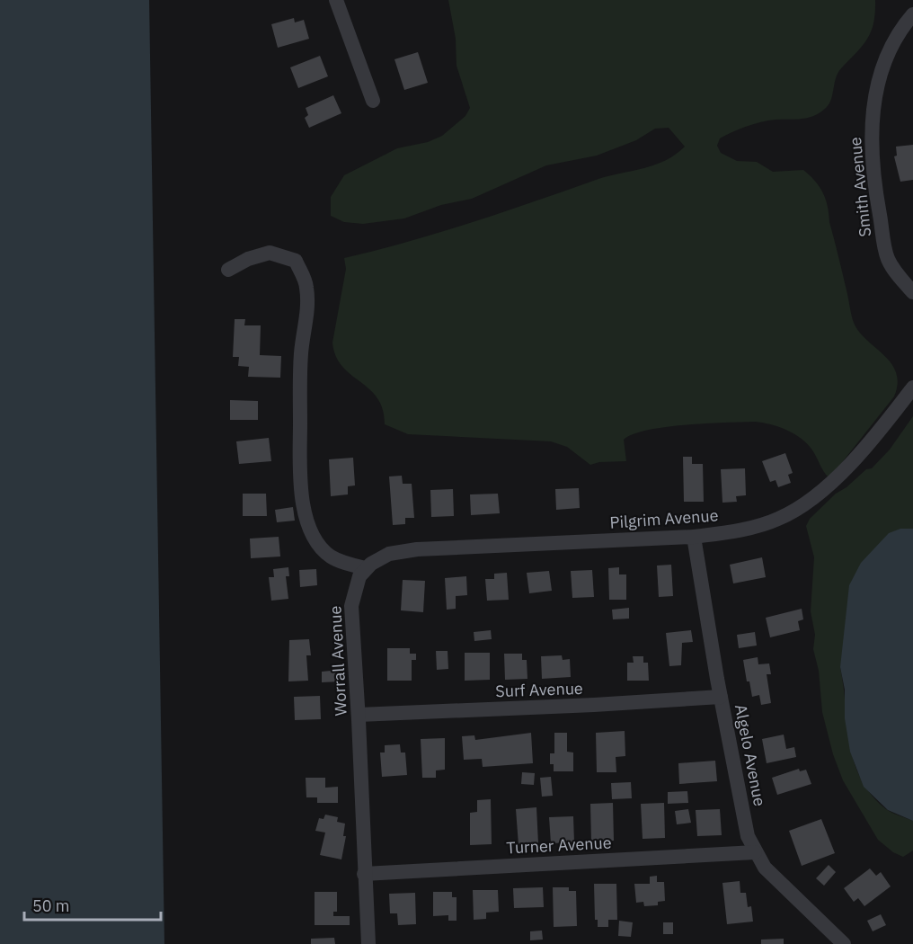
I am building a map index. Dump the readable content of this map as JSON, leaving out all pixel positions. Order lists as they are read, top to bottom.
{
  "streets": {
    "street": [
      "Smith Avenue",
      "Pilgrim Avenue",
      "Worrall Avenue",
      "Surf Avenue",
      "Algelo Avenue",
      "Turner Avenue"
    ]
  },
  "crossings": [
    ["Pilgrim Avenue", "Worrall Avenue"],
    ["Pilgrim Avenue", "Algelo Avenue"],
    ["Worrall Avenue", "Surf Avenue"],
    ["Worrall Avenue", "Turner Avenue"],
    ["Surf Avenue", "Algelo Avenue"],
    ["Algelo Avenue", "Turner Avenue"]
  ],
  "scale_bar": "50 m"
}
